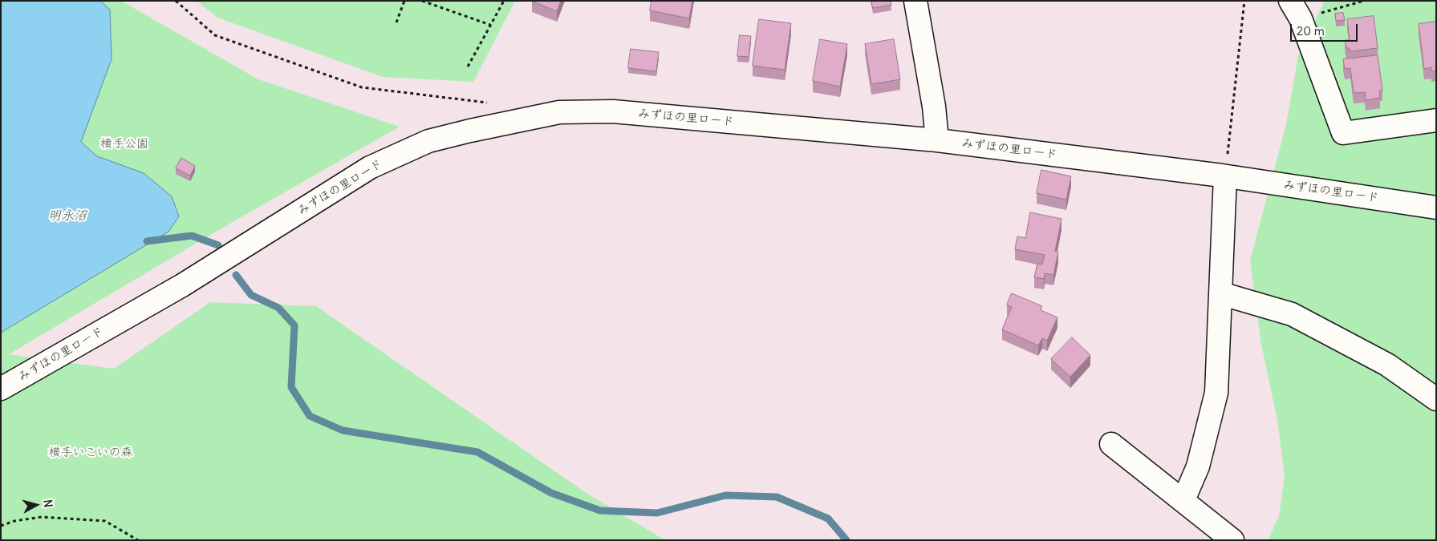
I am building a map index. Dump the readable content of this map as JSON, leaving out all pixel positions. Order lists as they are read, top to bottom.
{
  "streets": {
    "street": ["みずほの里ロード"]
  },
  "water": ["明永沼"],
  "parks": ["横手公園", "横手いこいの森"],
  "scale_bar": "20 m",
  "north": "right"
}
